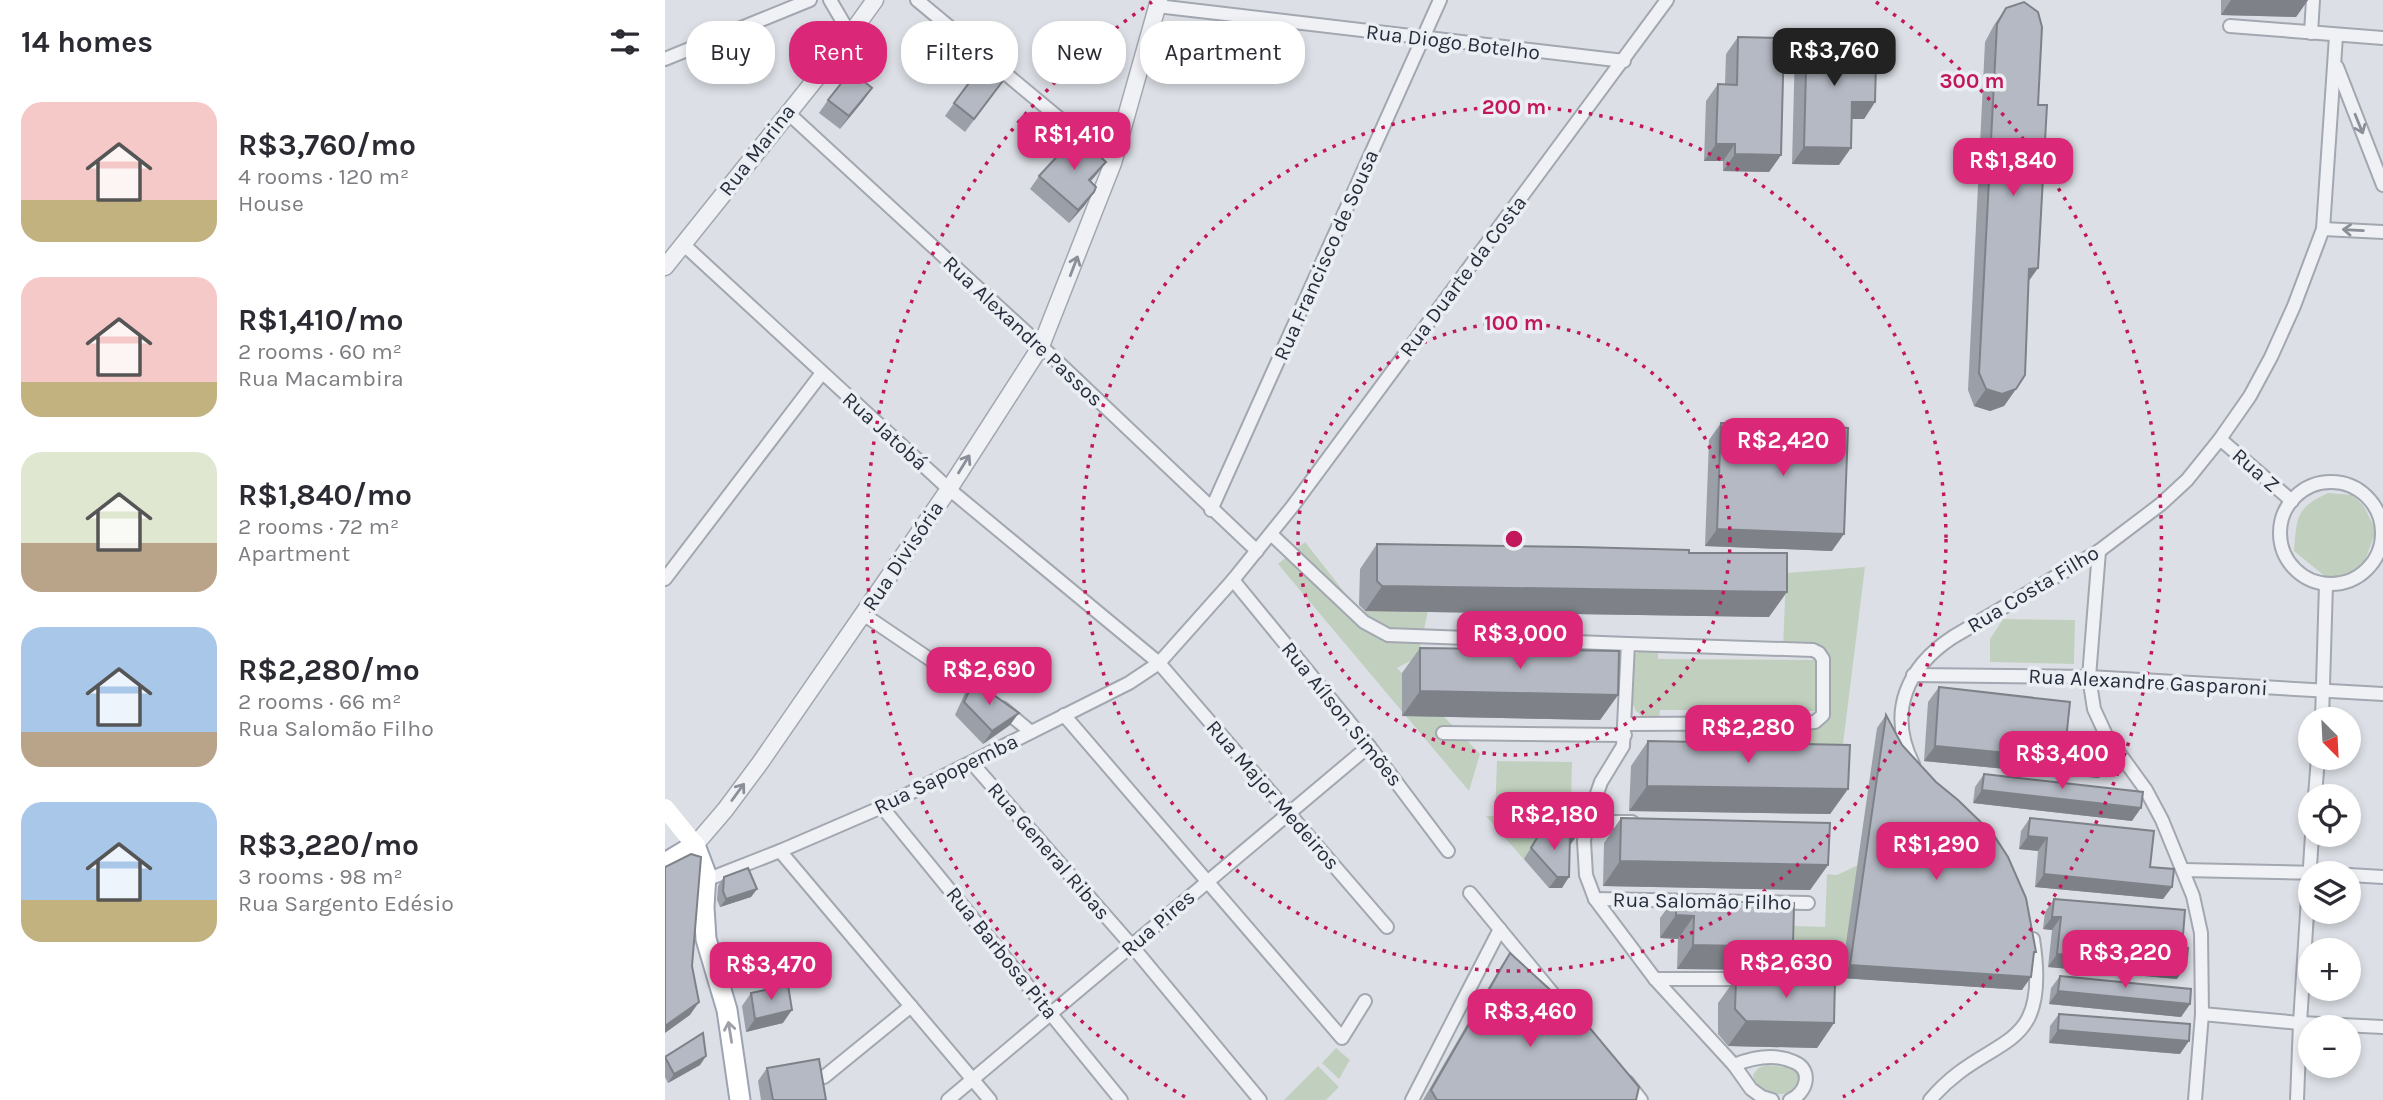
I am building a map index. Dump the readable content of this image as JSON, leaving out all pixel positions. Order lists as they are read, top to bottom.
{
  "streets": {
    "street": [
      "Rua Diogo Botelho",
      "Rua Marina",
      "Rua Francisco de Sousa",
      "Rua Duarte da Costa",
      "Rua Alexandre Passos",
      "Rua Jatobá",
      "Rua Z",
      "Rua Divisória",
      "Rua Costa Filho",
      "Rua Alexandre Gasparoni",
      "Rua Aílson Simões",
      "Rua Sapopemba",
      "Rua Major Medeiros",
      "Rua General Ribas",
      "Rua Salomão Filho",
      "Rua Pires",
      "Rua Barbosa Pita"
    ]
  },
  "crossings": [
    ["Rua Diogo Botelho", "Rua Francisco de Sousa"],
    ["Rua Diogo Botelho", "Rua Duarte da Costa"],
    ["Rua Diogo Botelho", "Rua Divisória"],
    ["Rua Marina", "Rua Alexandre Passos"],
    ["Rua Marina", "Rua Jatobá"],
    ["Rua Francisco de Sousa", "Rua Alexandre Passos"],
    ["Rua Duarte da Costa", "Rua Alexandre Passos"],
    ["Rua Duarte da Costa", "Rua Sapopemba"],
    ["Rua Alexandre Passos", "Rua Divisória"],
    ["Rua Alexandre Passos", "Rua Sapopemba"],
    ["Rua Jatobá", "Rua Divisória"],
    ["Rua Jatobá", "Rua Sapopemba"],
    ["Rua Jatobá", "Rua Major Medeiros"],
    ["Rua Z", "Rua Costa Filho"],
    ["Rua Costa Filho", "Rua Alexandre Gasparoni"],
    ["Rua Aílson Simões", "Rua Sapopemba"],
    ["Rua Aílson Simões", "Rua Pires"],
    ["Rua Sapopemba", "Rua Major Medeiros"],
    ["Rua Sapopemba", "Rua General Ribas"],
    ["Rua Sapopemba", "Rua Barbosa Pita"],
    ["Rua Major Medeiros", "Rua Pires"],
    ["Rua General Ribas", "Rua Pires"],
    ["Rua Pires", "Rua Barbosa Pita"]
  ],
  "one_way": ["Rua Divisória"],
  "north": "bottom right",
  "page": {
    "heading": "14 homes",
    "chip": [
      "Buy",
      "Rent",
      "Filters",
      "New",
      "Apartment"
    ],
    "price": [
      "R$3,760",
      "R$1,410",
      "R$1,840",
      "R$2,420",
      "R$3,000",
      "R$2,690",
      "R$2,280",
      "R$3,400",
      "R$2,180",
      "R$1,290",
      "R$3,220",
      "R$2,630",
      "R$3,470",
      "R$3,460"
    ],
    "list": [
      {
        "name": "R$3,760/mo",
        "note": "4 rooms · 120 m² · House"
      },
      {
        "name": "R$1,410/mo",
        "note": "2 rooms · 60 m² · Rua Macambira"
      },
      {
        "name": "R$1,840/mo",
        "note": "2 rooms · 72 m² · Apartment"
      },
      {
        "name": "R$2,280/mo",
        "note": "2 rooms · 66 m² · Rua Salomão Filho"
      },
      {
        "name": "R$3,220/mo",
        "note": "3 rooms · 98 m² · Rua Sargento Edésio"
      }
    ],
    "map_buttons": ["+", "−"]
  },
  "rings": ["300 m", "200 m", "100 m"]
}
